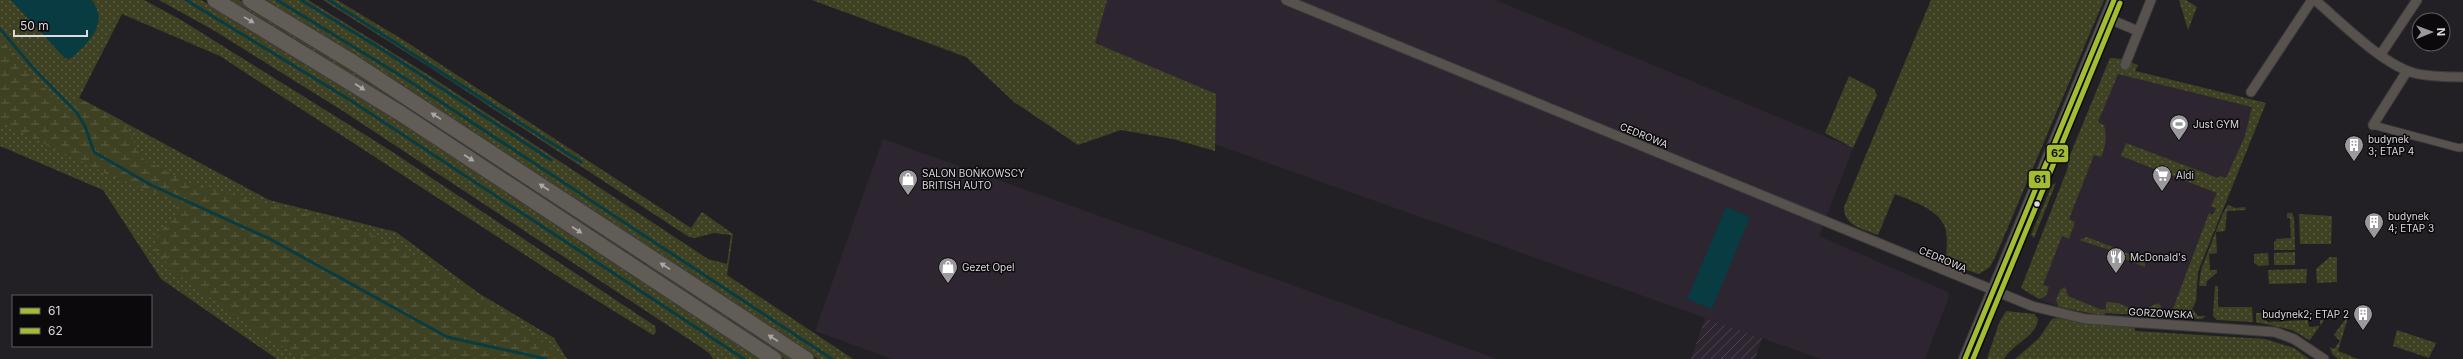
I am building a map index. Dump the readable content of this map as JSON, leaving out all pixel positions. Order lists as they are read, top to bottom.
{
  "streets": {
    "street": ["CEDROWA", "GORZOWSKA"]
  },
  "crossings": [
    ["CEDROWA", "GORZOWSKA"]
  ],
  "places": {
    "sports": ["Just GYM"],
    "building": ["budynek 3; ETAP 4", "budynek 4; ETAP 3", "budynek2; ETAP 2"],
    "supermarket": ["Aldi"],
    "shop": ["SALON BOŃKOWSCY BRITISH AUTO", "Gezet Opel"],
    "restaurant": ["McDonald's"]
  },
  "lines": ["transit line 61", "transit line 62"],
  "legend": ["61", "62"],
  "scale_bar": "50 m",
  "north": "right"
}
